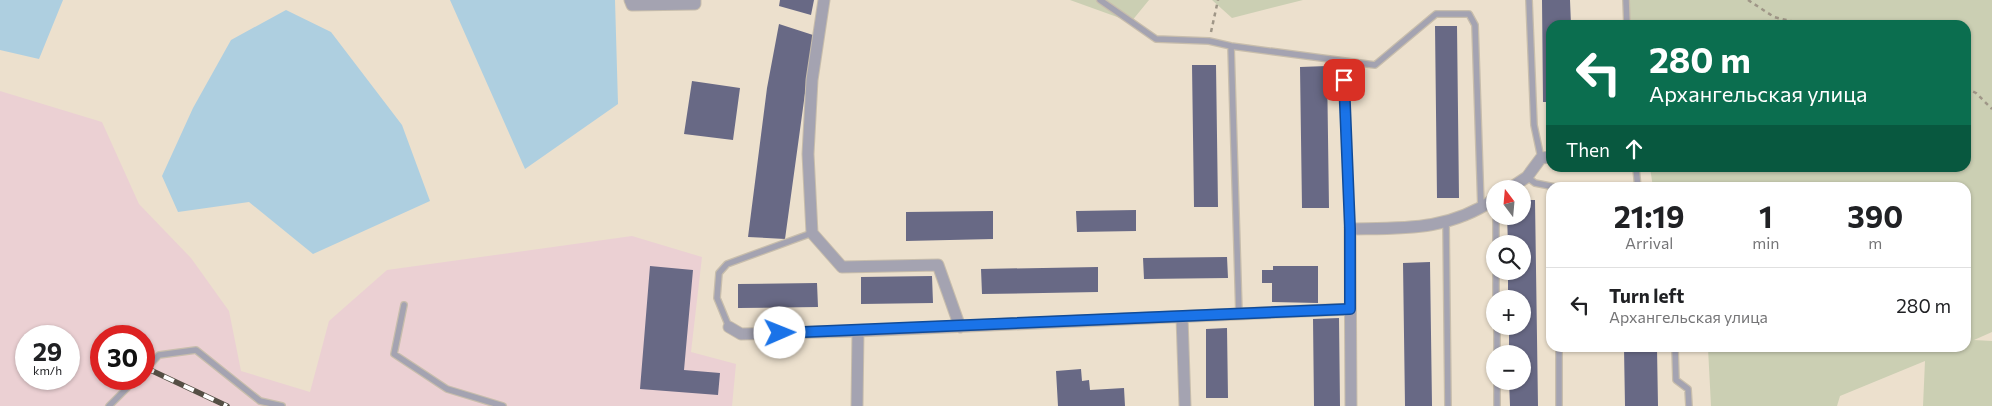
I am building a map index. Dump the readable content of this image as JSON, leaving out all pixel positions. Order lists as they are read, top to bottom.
{
  "north": "top",
  "page": {
    "turn": ["280 m", "Архангельская улица"],
    "then": "Then",
    "map_buttons": ["+", "−"],
    "eta": [
      "21:19",
      "Arrival",
      "1",
      "min",
      "390",
      "m"
    ],
    "list": [
      {
        "name": "Turn left",
        "note": "Архангельская улица",
        "value": "280 m"
      }
    ],
    "speed": "29 km/h",
    "limit": "30"
  }
}
